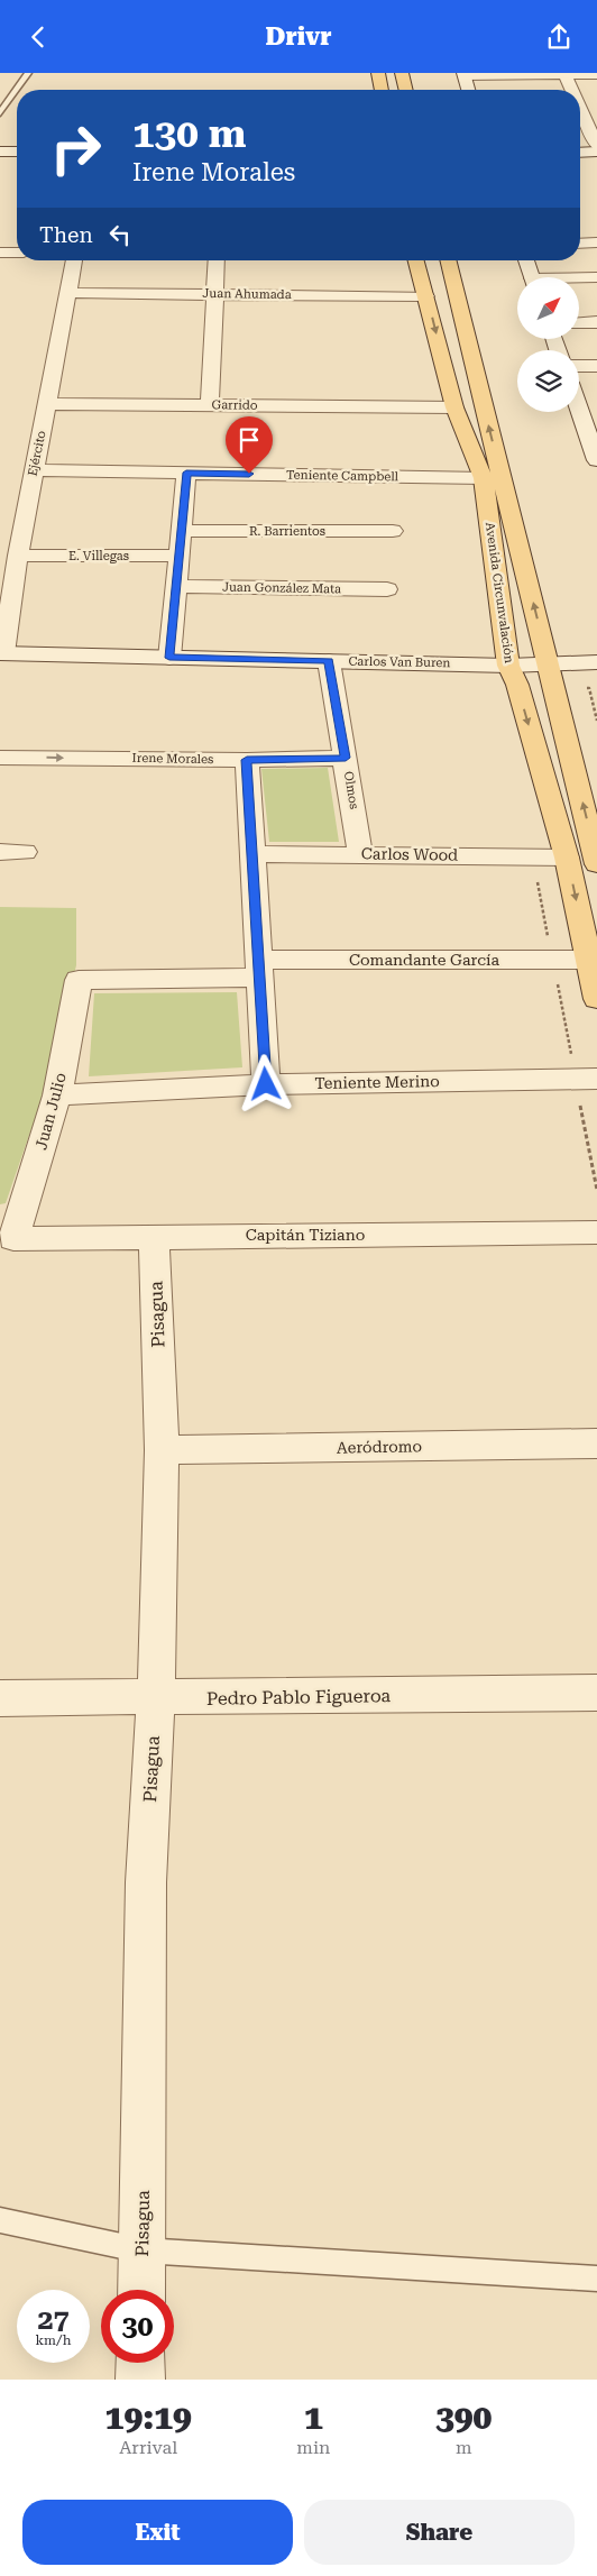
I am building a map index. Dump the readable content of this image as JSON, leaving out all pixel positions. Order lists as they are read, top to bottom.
{
  "streets": {
    "main road": ["Avenida Circunvalación"],
    "street": [
      "Juan Ahumada",
      "Garrido",
      "Ejército",
      "Teniente Campbell",
      "R. Barrientos",
      "E. Villegas",
      "Juan González Mata",
      "Carlos Van Buren",
      "Irene Morales",
      "Olmos",
      "Carlos Wood",
      "Comandante García",
      "Teniente Merino",
      "Juan Julio",
      "Capitán Tiziano",
      "Pisagua",
      "Aeródromo",
      "Pedro Pablo Figueroa"
    ]
  },
  "crossings": [
    ["Juan Ahumada", "Ejército"],
    ["Juan Ahumada", "Avenida Circunvalación"],
    ["Garrido", "Ejército"],
    ["Garrido", "Avenida Circunvalación"],
    ["Ejército", "Teniente Campbell"],
    ["Ejército", "E. Villegas"],
    ["Ejército", "Carlos Van Buren"],
    ["Teniente Campbell", "Avenida Circunvalación"],
    ["Avenida Circunvalación", "Carlos Van Buren"],
    ["Avenida Circunvalación", "Carlos Wood"],
    ["Avenida Circunvalación", "Comandante García"],
    ["Carlos Van Buren", "Olmos"],
    ["Irene Morales", "Olmos"],
    ["Olmos", "Carlos Wood"],
    ["Comandante García", "Juan Julio"],
    ["Teniente Merino", "Juan Julio"],
    ["Juan Julio", "Capitán Tiziano"],
    ["Capitán Tiziano", "Pisagua"],
    ["Pisagua", "Aeródromo"],
    ["Pisagua", "Pedro Pablo Figueroa"]
  ],
  "one_way": ["Irene Morales"],
  "north": "top right",
  "page": {
    "header": "Drivr",
    "turn": ["130 m", "Irene Morales"],
    "then": "Then",
    "speed": "27 km/h",
    "limit": "30",
    "eta": [
      "19:19",
      "Arrival",
      "1",
      "min",
      "390",
      "m"
    ],
    "buttons": ["Exit", "Share"]
  }
}
